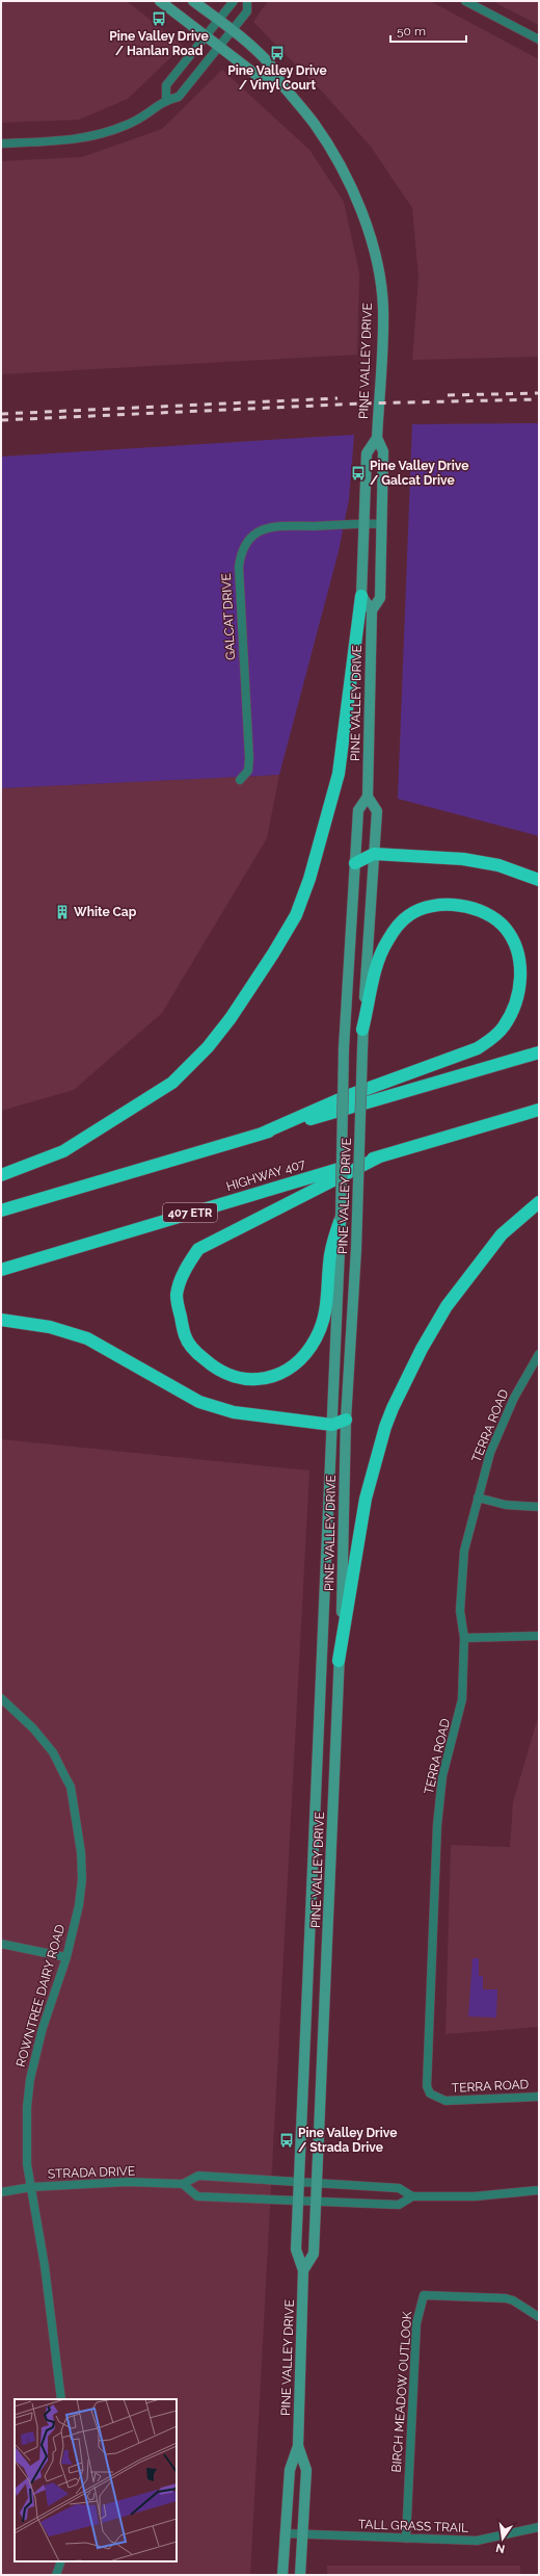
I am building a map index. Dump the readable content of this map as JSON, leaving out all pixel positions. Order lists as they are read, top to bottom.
{
  "streets": {
    "highway": ["HIGHWAY 407", "407 ETR"],
    "main road": ["PINE VALLEY DRIVE"],
    "street": [
      "GALCAT DRIVE",
      "TERRA ROAD",
      "ROWNTREE DAIRY ROAD",
      "STRADA DRIVE",
      "BIRCH MEADOW OUTLOOK",
      "TALL GRASS TRAIL"
    ]
  },
  "crossings": [
    ["PINE VALLEY DRIVE", "GALCAT DRIVE"],
    ["PINE VALLEY DRIVE", "STRADA DRIVE"],
    ["PINE VALLEY DRIVE", "TALL GRASS TRAIL"],
    ["ROWNTREE DAIRY ROAD", "STRADA DRIVE"],
    ["BIRCH MEADOW OUTLOOK", "TALL GRASS TRAIL"]
  ],
  "places": {
    "bus stop": [
      "Pine Valley Drive / Hanlan Road",
      "Pine Valley Drive / Vinyl Court",
      "Pine Valley Drive / Galcat Drive",
      "Pine Valley Drive / Strada Drive"
    ],
    "building": ["White Cap"]
  },
  "scale_bar": "50 m",
  "north": "bottom"
}
